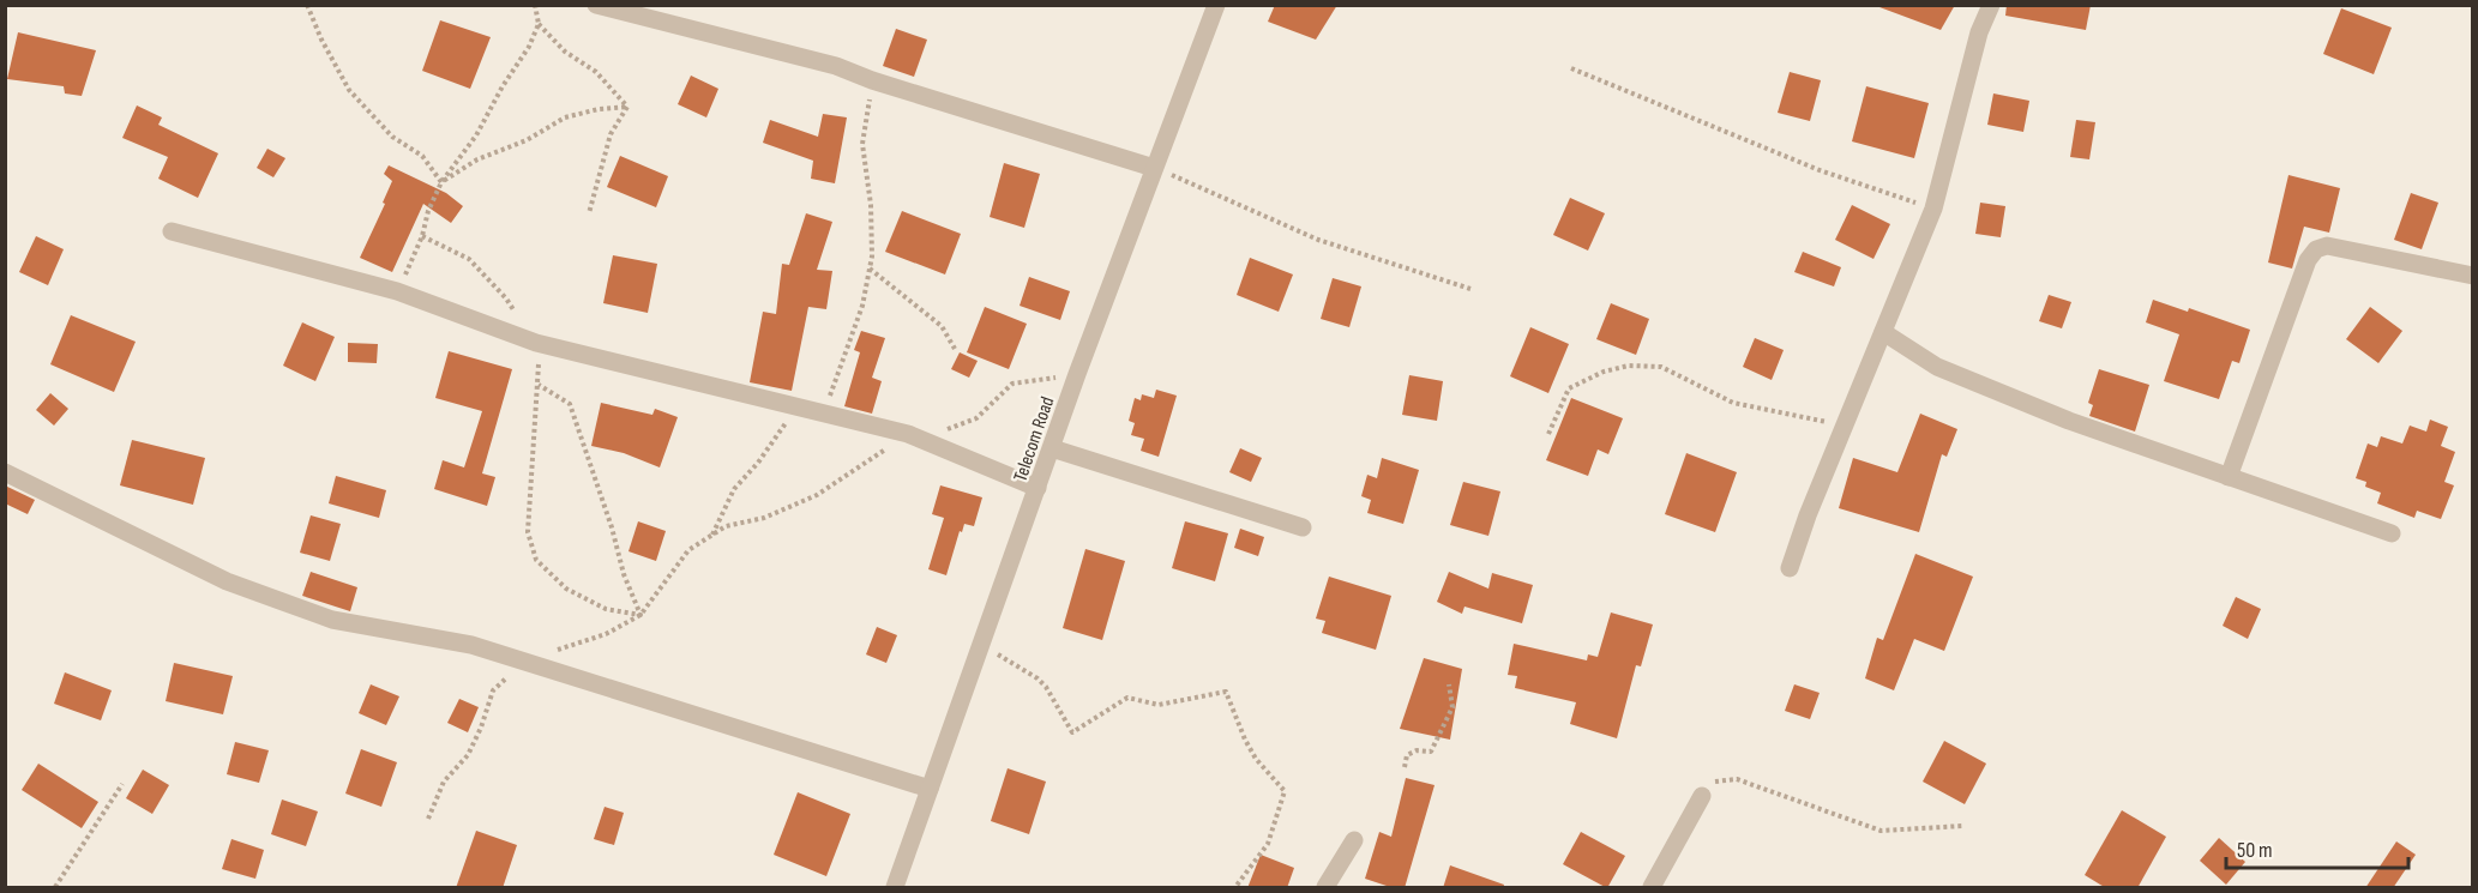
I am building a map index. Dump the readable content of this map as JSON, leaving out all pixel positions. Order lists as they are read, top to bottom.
{
  "streets": {
    "street": ["Telecom Road"]
  },
  "scale_bar": "50 m"
}
